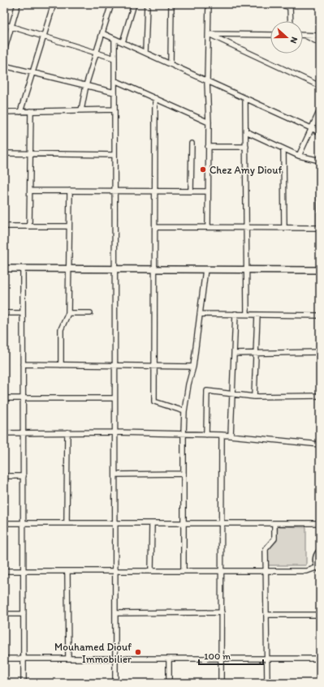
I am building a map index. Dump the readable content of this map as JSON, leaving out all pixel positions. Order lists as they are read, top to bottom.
{
  "places": ["Chez Amy Diouf", "Mouhamed Diouf Immobilier"],
  "scale_bar": "100 m",
  "north": "right"
}
